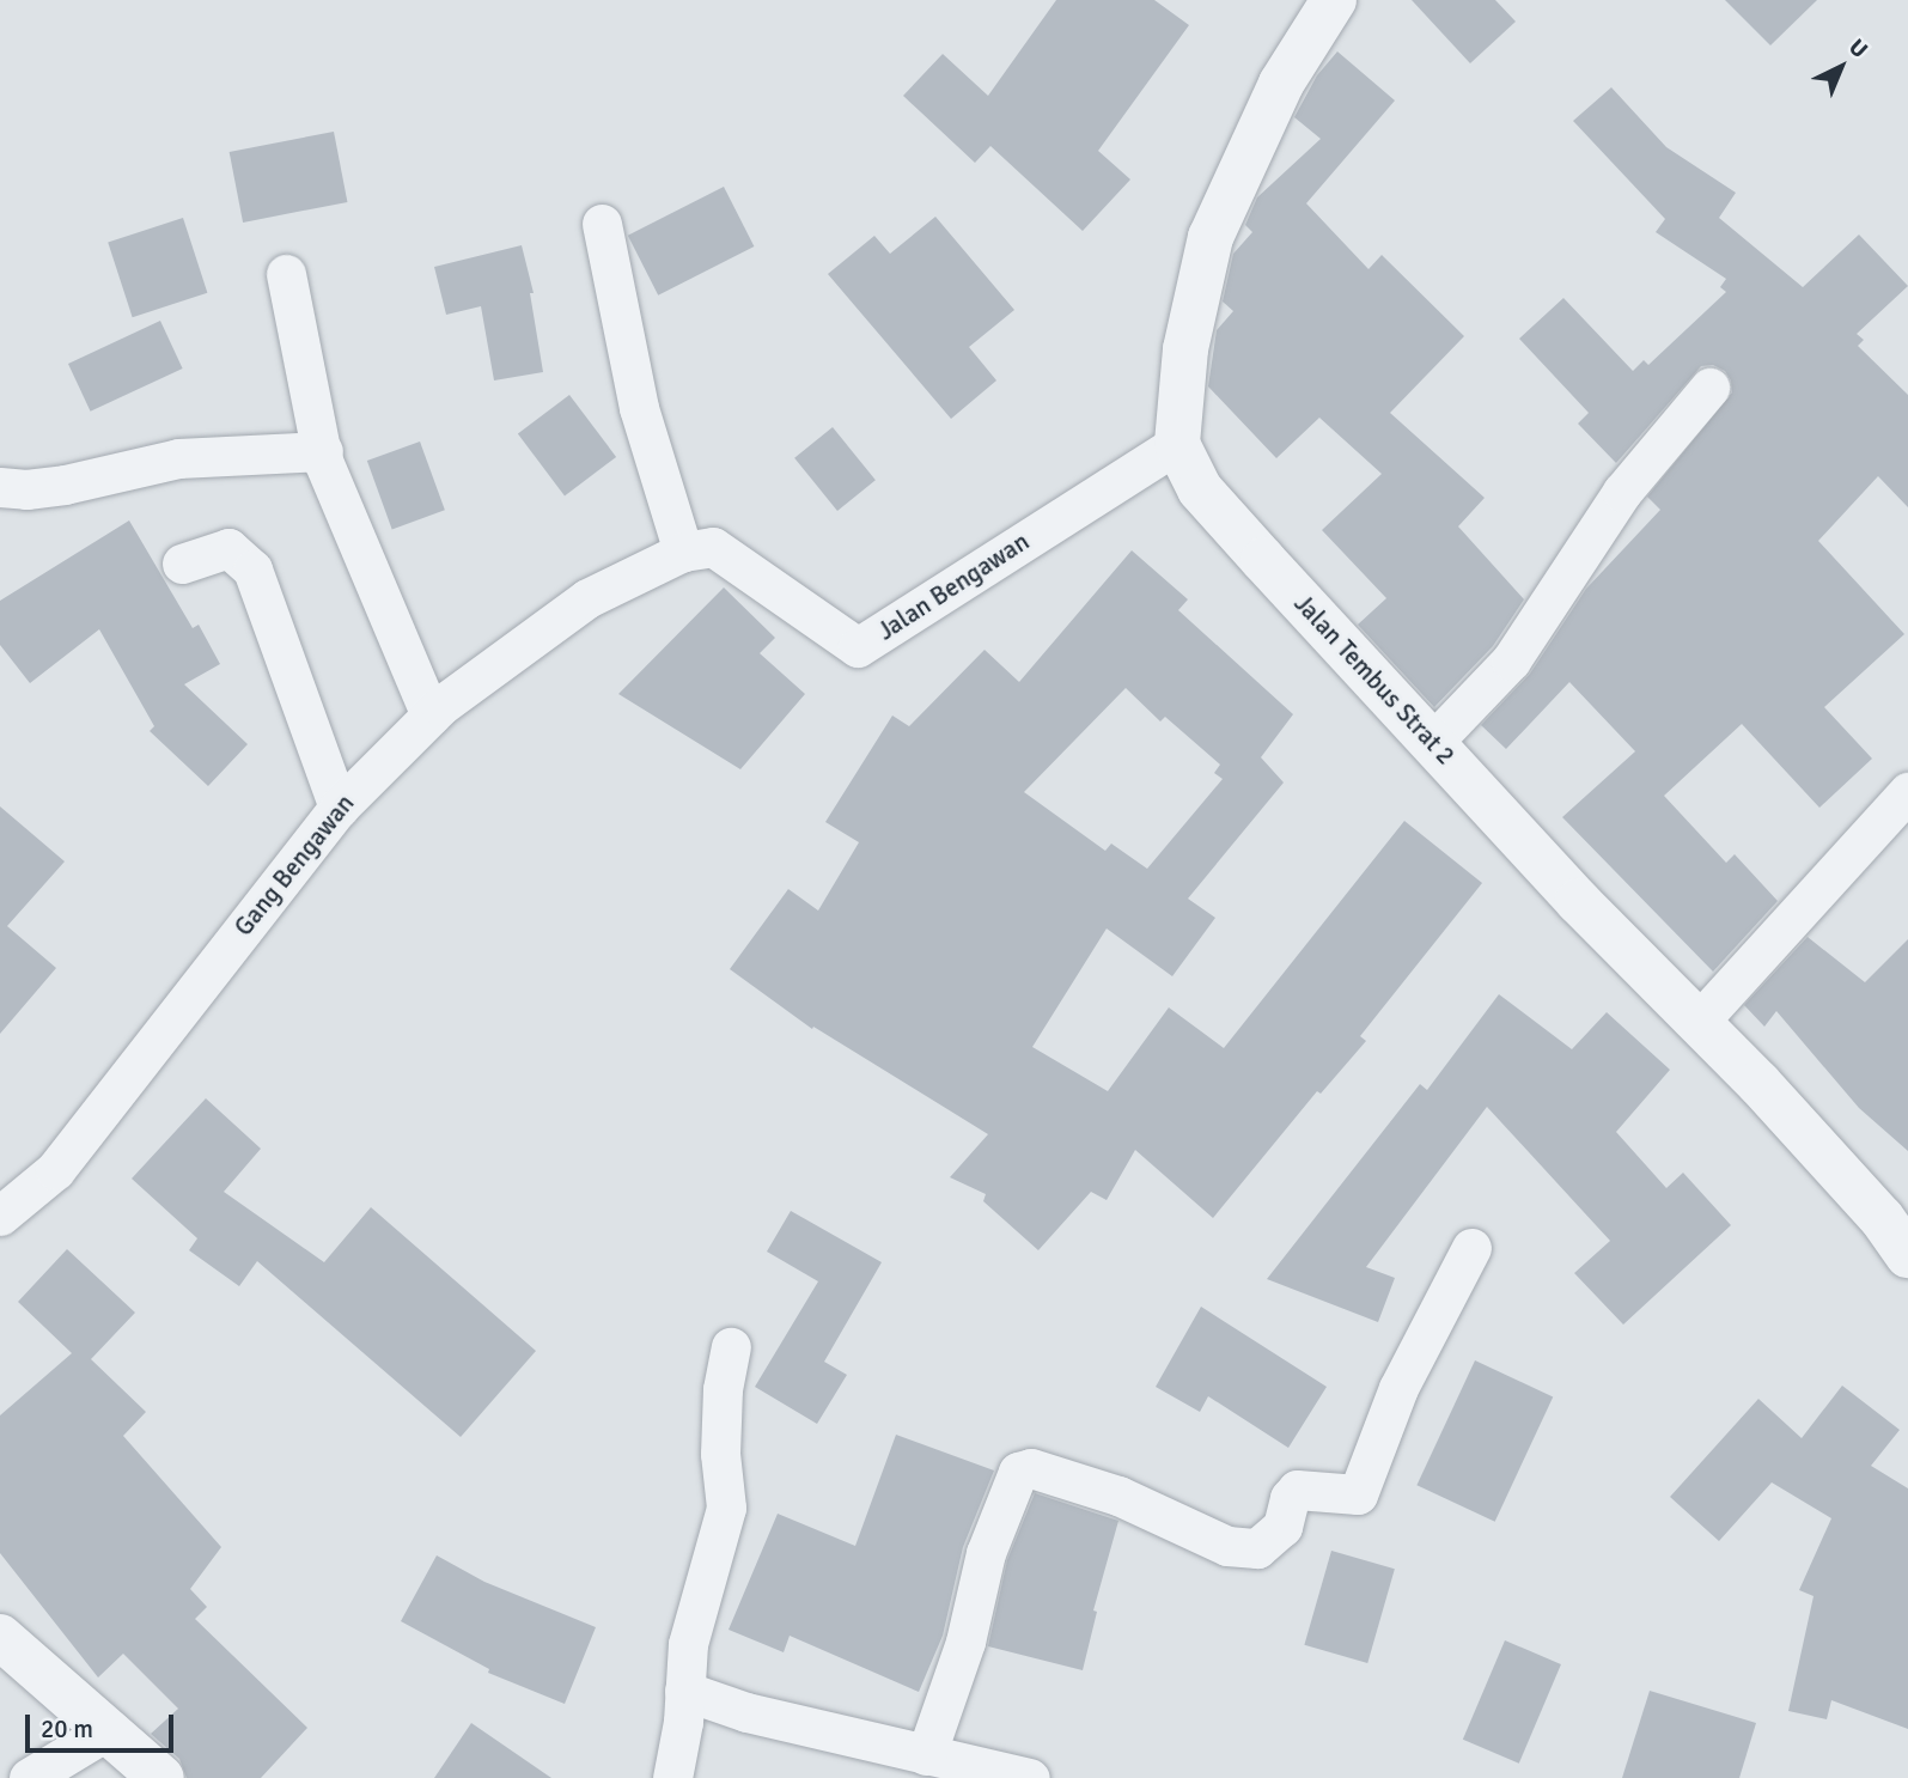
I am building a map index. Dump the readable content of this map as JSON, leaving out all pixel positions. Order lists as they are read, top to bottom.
{
  "streets": {
    "street": ["Jalan Bengawan", "Jalan Tembus Strat 2", "Gang Bengawan"]
  },
  "crossings": [
    ["Jalan Bengawan", "Jalan Tembus Strat 2"],
    ["Jalan Bengawan", "Gang Bengawan"]
  ],
  "scale_bar": "20 m",
  "north": "top right"
}
